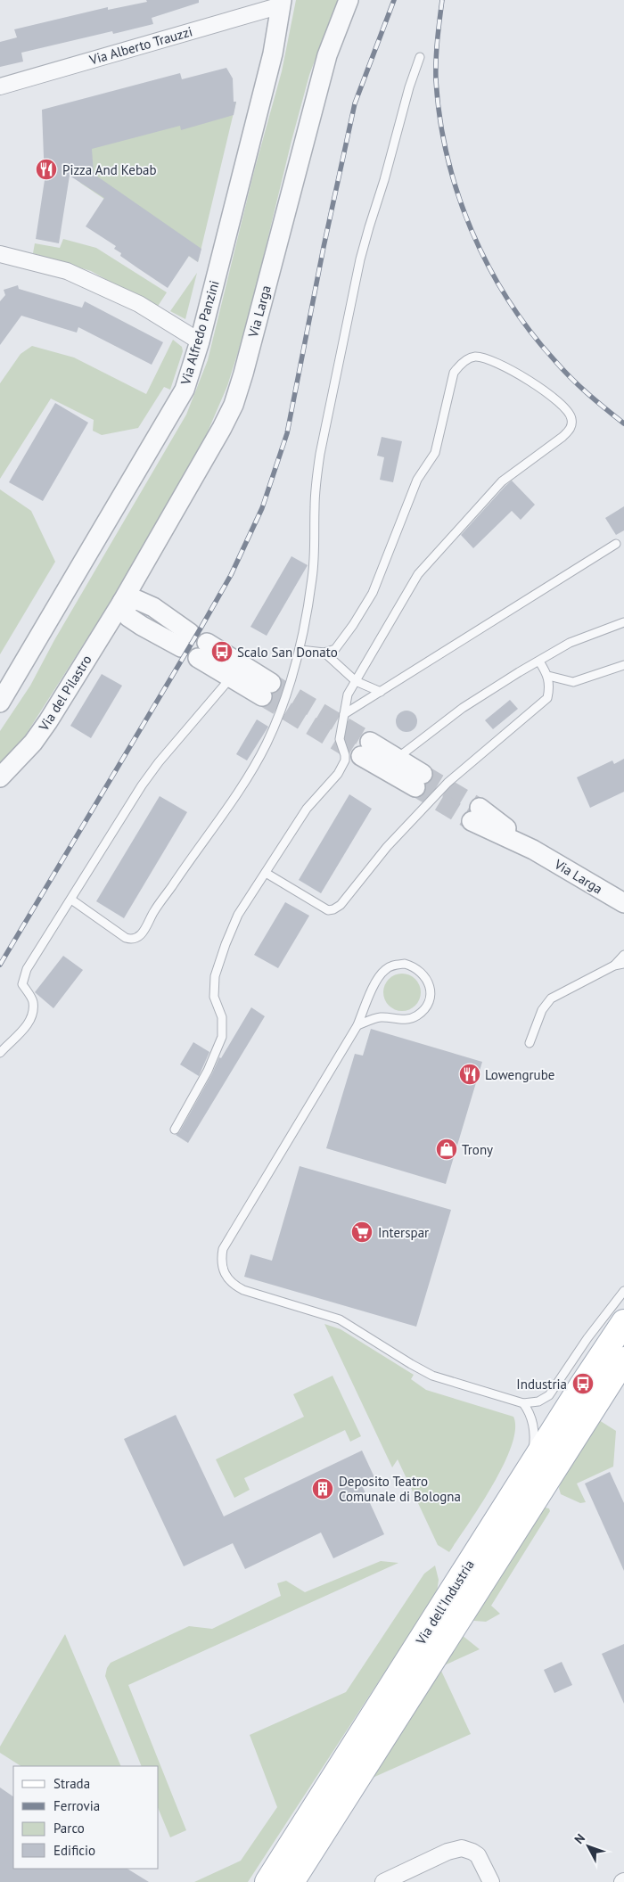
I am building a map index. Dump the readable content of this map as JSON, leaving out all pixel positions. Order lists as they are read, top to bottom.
{
  "streets": {
    "main road": ["Via dell'Industria"],
    "street": [
      "Via Alberto Trauzzi",
      "Via Larga",
      "Via Alfredo Panzini",
      "Via del Pilastro"
    ]
  },
  "crossings": [
    ["Via Alberto Trauzzi", "Via Alfredo Panzini"],
    ["Via Larga", "Via del Pilastro"]
  ],
  "places": {
    "restaurant": ["Pizza And Kebab", "Lowengrube"],
    "bus stop": ["Scalo San Donato", "Industria"],
    "shop": ["Trony"],
    "supermarket": ["Interspar"],
    "building": ["Deposito Teatro Comunale di Bologna"]
  },
  "legend": [
    "Strada",
    "Ferrovia",
    "Parco",
    "Edificio"
  ],
  "north": "top left"
}
